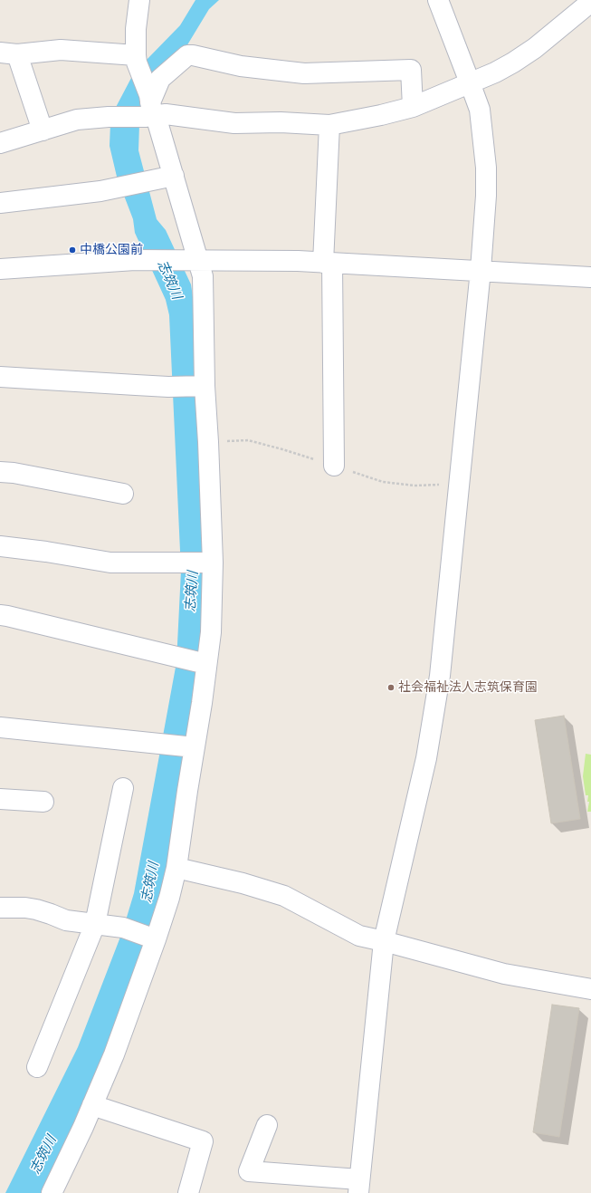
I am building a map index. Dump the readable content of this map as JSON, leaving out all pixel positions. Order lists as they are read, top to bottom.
{
  "water": ["志筑川"],
  "places": ["中橋公園前", "社会福祉法人志筑保育園"]
}
